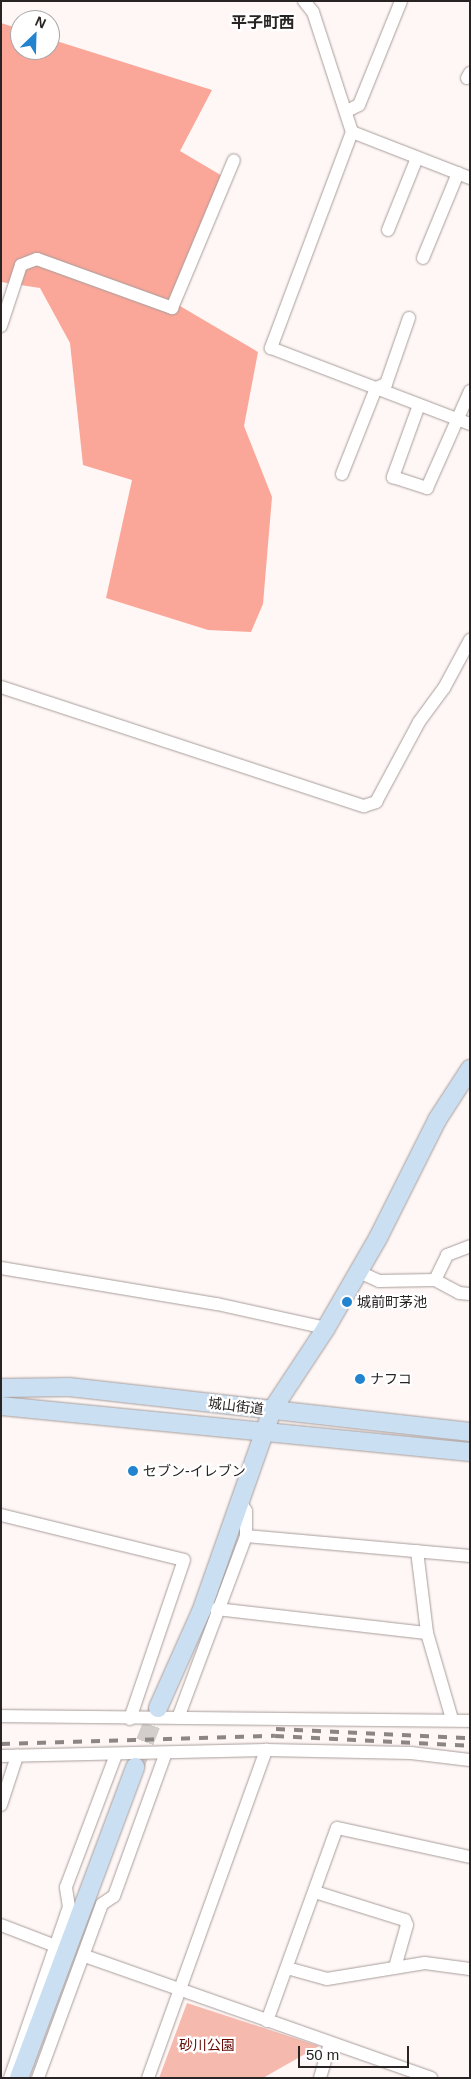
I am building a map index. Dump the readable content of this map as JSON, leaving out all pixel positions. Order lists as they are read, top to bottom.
{
  "streets": {
    "street": ["城山街道"]
  },
  "districts": ["平子町西"],
  "parks": ["砂川公園"],
  "places": ["城前町茅池", "ナフコ", "セブン-イレブン"],
  "scale_bar": "50 m",
  "north": "top right"
}
